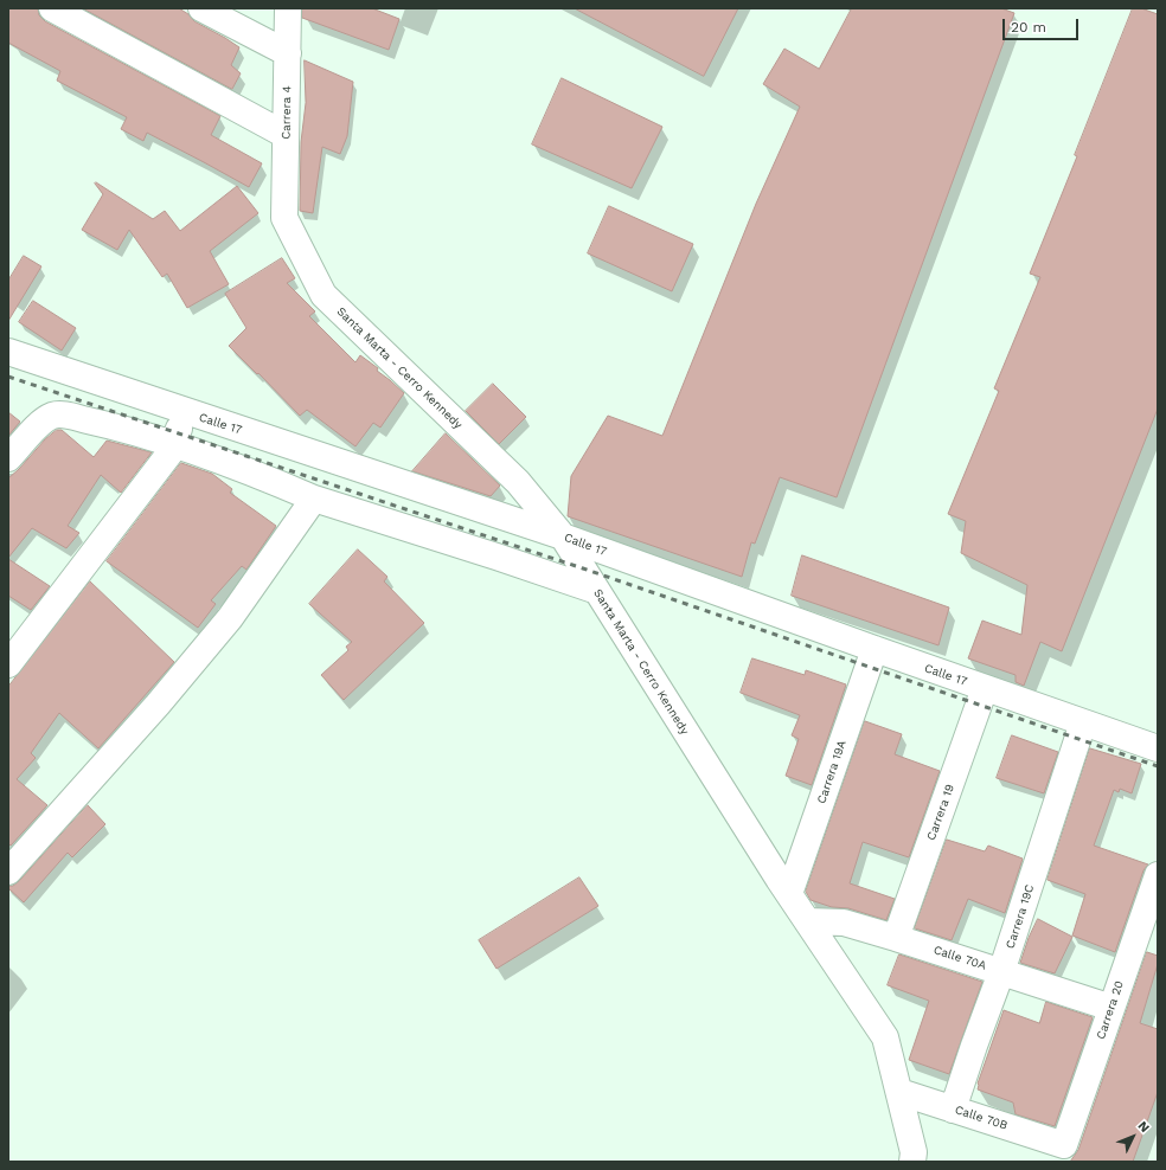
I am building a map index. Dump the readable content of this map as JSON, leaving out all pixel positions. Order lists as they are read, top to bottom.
{
  "streets": {
    "street": [
      "Carrera 4",
      "Santa Marta - Cerro Kennedy",
      "Calle 17",
      "Carrera 19A",
      "Carrera 19",
      "Carrera 19C",
      "Calle 70A",
      "Carrera 20",
      "Calle 70B"
    ]
  },
  "crossings": [
    ["Carrera 4", "Santa Marta - Cerro Kennedy"],
    ["Santa Marta - Cerro Kennedy", "Calle 17"],
    ["Santa Marta - Cerro Kennedy", "Carrera 19A"],
    ["Santa Marta - Cerro Kennedy", "Calle 70A"],
    ["Santa Marta - Cerro Kennedy", "Calle 70B"],
    ["Calle 17", "Carrera 19A"],
    ["Calle 17", "Carrera 19"],
    ["Calle 17", "Carrera 19C"],
    ["Carrera 19", "Calle 70A"],
    ["Carrera 19C", "Calle 70A"],
    ["Carrera 19C", "Calle 70B"],
    ["Calle 70A", "Carrera 20"],
    ["Carrera 20", "Calle 70B"]
  ],
  "scale_bar": "20 m",
  "north": "top right"
}
